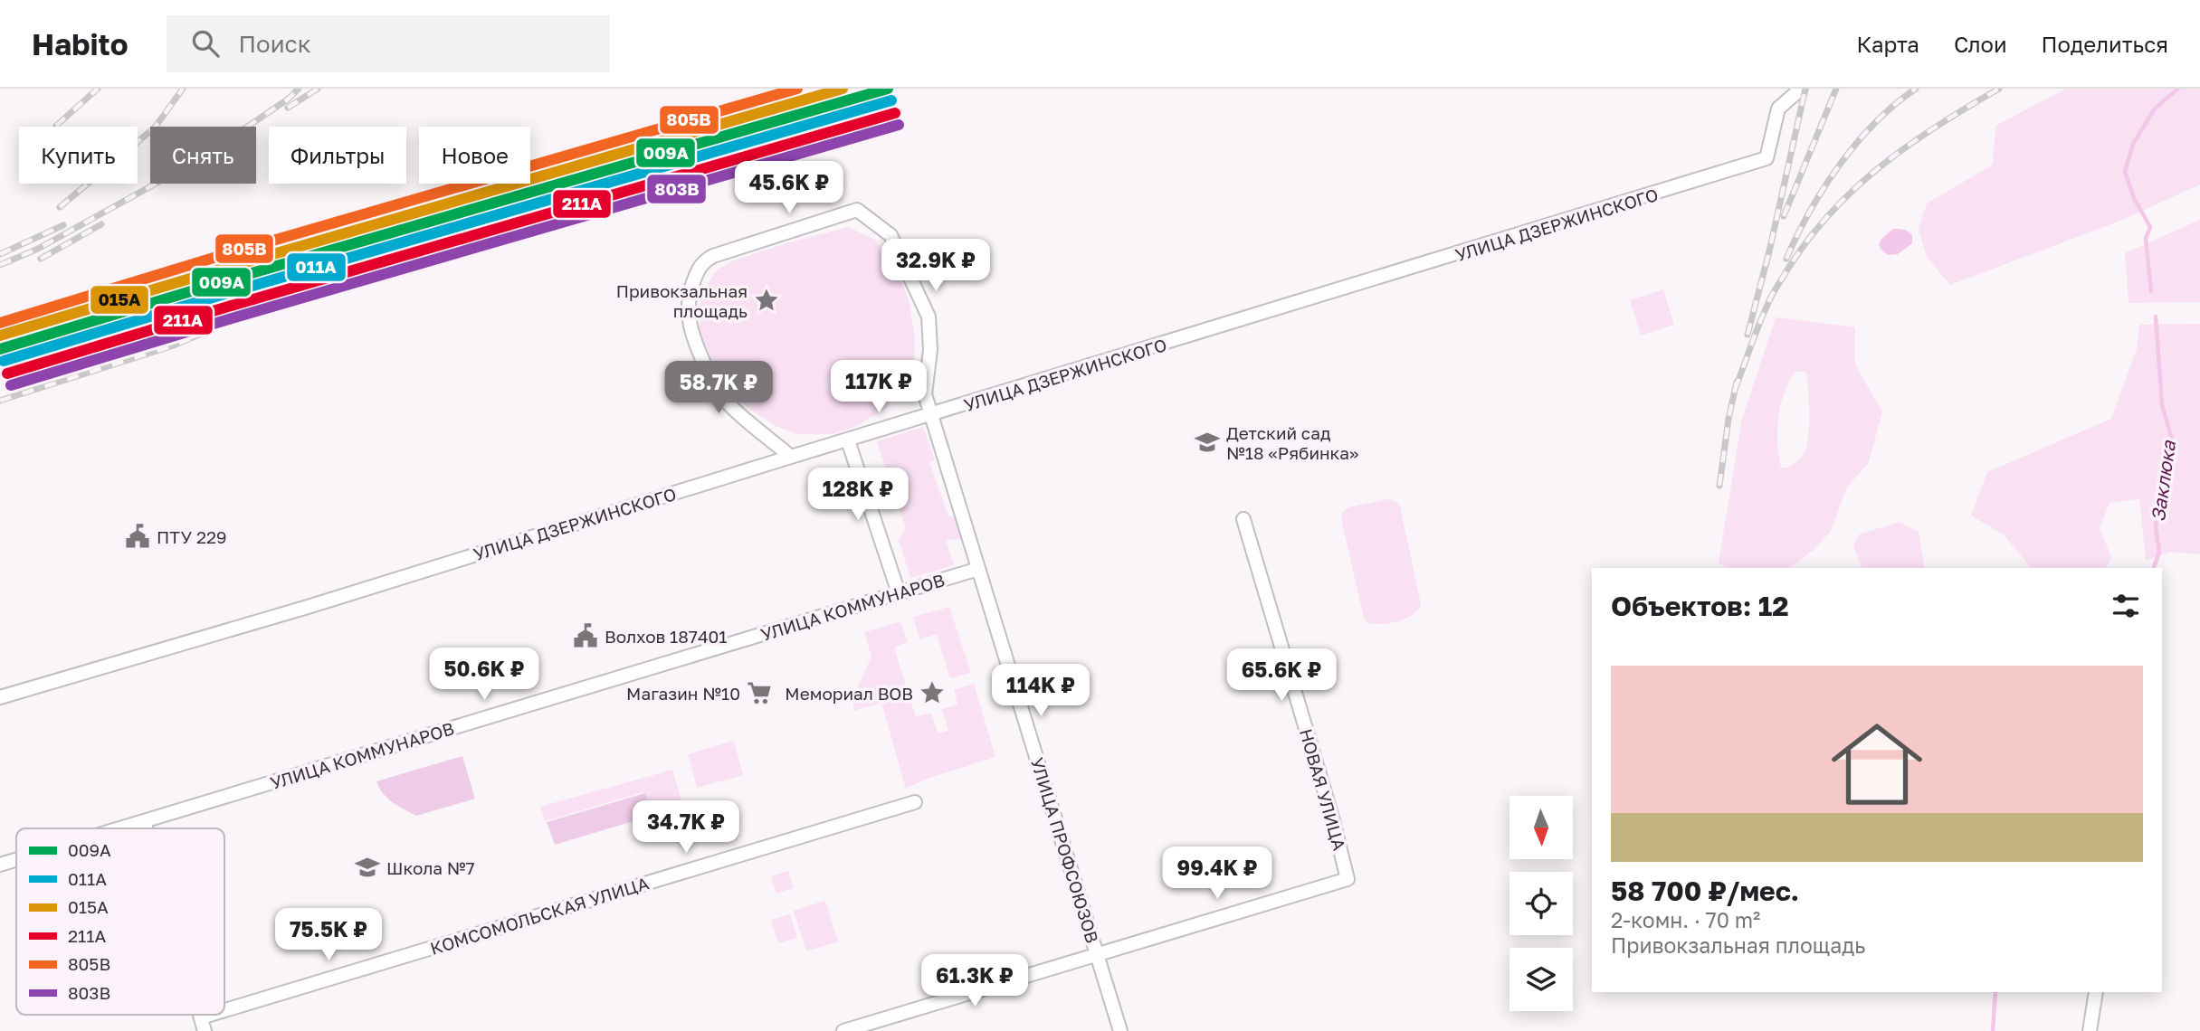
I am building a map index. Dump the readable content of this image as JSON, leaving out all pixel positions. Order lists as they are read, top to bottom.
{
  "streets": {
    "street": [
      "УЛИЦА ДЗЕРЖИНСКОГО",
      "УЛИЦА КОММУНАРОВ",
      "НОВАЯ УЛИЦА",
      "УЛИЦА ПРОФСОЮЗОВ",
      "КОМСОМОЛЬСКАЯ УЛИЦА"
    ]
  },
  "crossings": [
    ["УЛИЦА ДЗЕРЖИНСКОГО", "УЛИЦА ПРОФСОЮЗОВ"],
    ["УЛИЦА КОММУНАРОВ", "УЛИЦА ПРОФСОЮЗОВ"],
    ["НОВАЯ УЛИЦА", "УЛИЦА ПРОФСОЮЗОВ"]
  ],
  "water": ["Заклюка"],
  "places": {
    "place": ["Привокзальная площадь", "Мемориал ВОВ"],
    "school or university": ["Детский сад №18 «Рябинка»", "Школа №7"],
    "public building": ["ПТУ 229", "Волхов 187401"],
    "supermarket": ["Магазин №10"]
  },
  "lines": [
    "transit line 009А",
    "transit line 015А",
    "transit line 805В",
    "transit line 011А",
    "transit line 211А",
    "transit line 803В"
  ],
  "legend": [
    "009А",
    "011А",
    "015А",
    "211А",
    "805В",
    "803В"
  ],
  "north": "bottom",
  "page": {
    "header": "Habito",
    "search": "Поиск",
    "nav": ["Карта", "Слои", "Поделиться"],
    "chip": [
      "Купить",
      "Снять",
      "Фильтры",
      "Новое"
    ],
    "price": [
      "45.6K ₽",
      "32.9K ₽",
      "117K ₽",
      "58.7K ₽",
      "128K ₽",
      "50.6K ₽",
      "65.6K ₽",
      "114K ₽",
      "34.7K ₽",
      "99.4K ₽",
      "75.5K ₽",
      "61.3K ₽"
    ],
    "heading": "Объектов: 12",
    "list": [
      {
        "name": "58 700 ₽/мес.",
        "note": "2-комн. · 70 m² · Привокзальная площадь"
      }
    ]
  }
}
